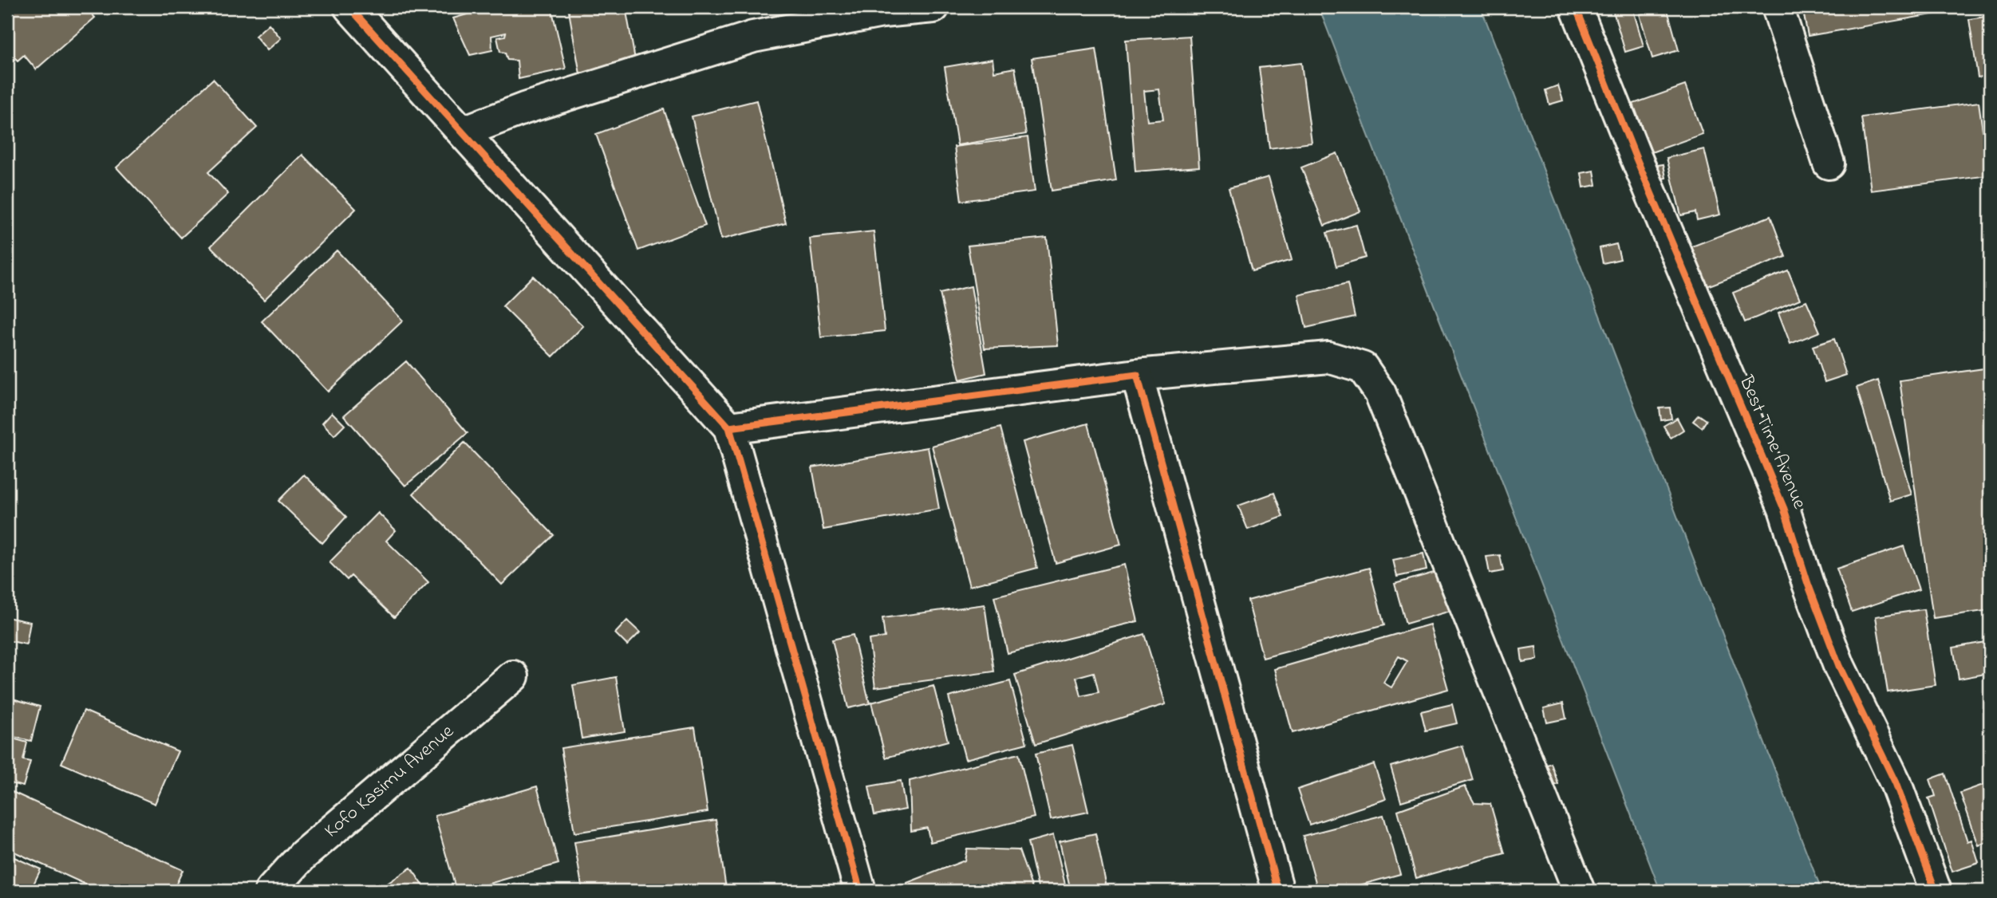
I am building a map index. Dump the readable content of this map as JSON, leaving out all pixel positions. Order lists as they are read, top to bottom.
{
  "streets": {
    "street": ["Best Time Avenue", "Kofo Kasimu Avenue"]
  }
}
